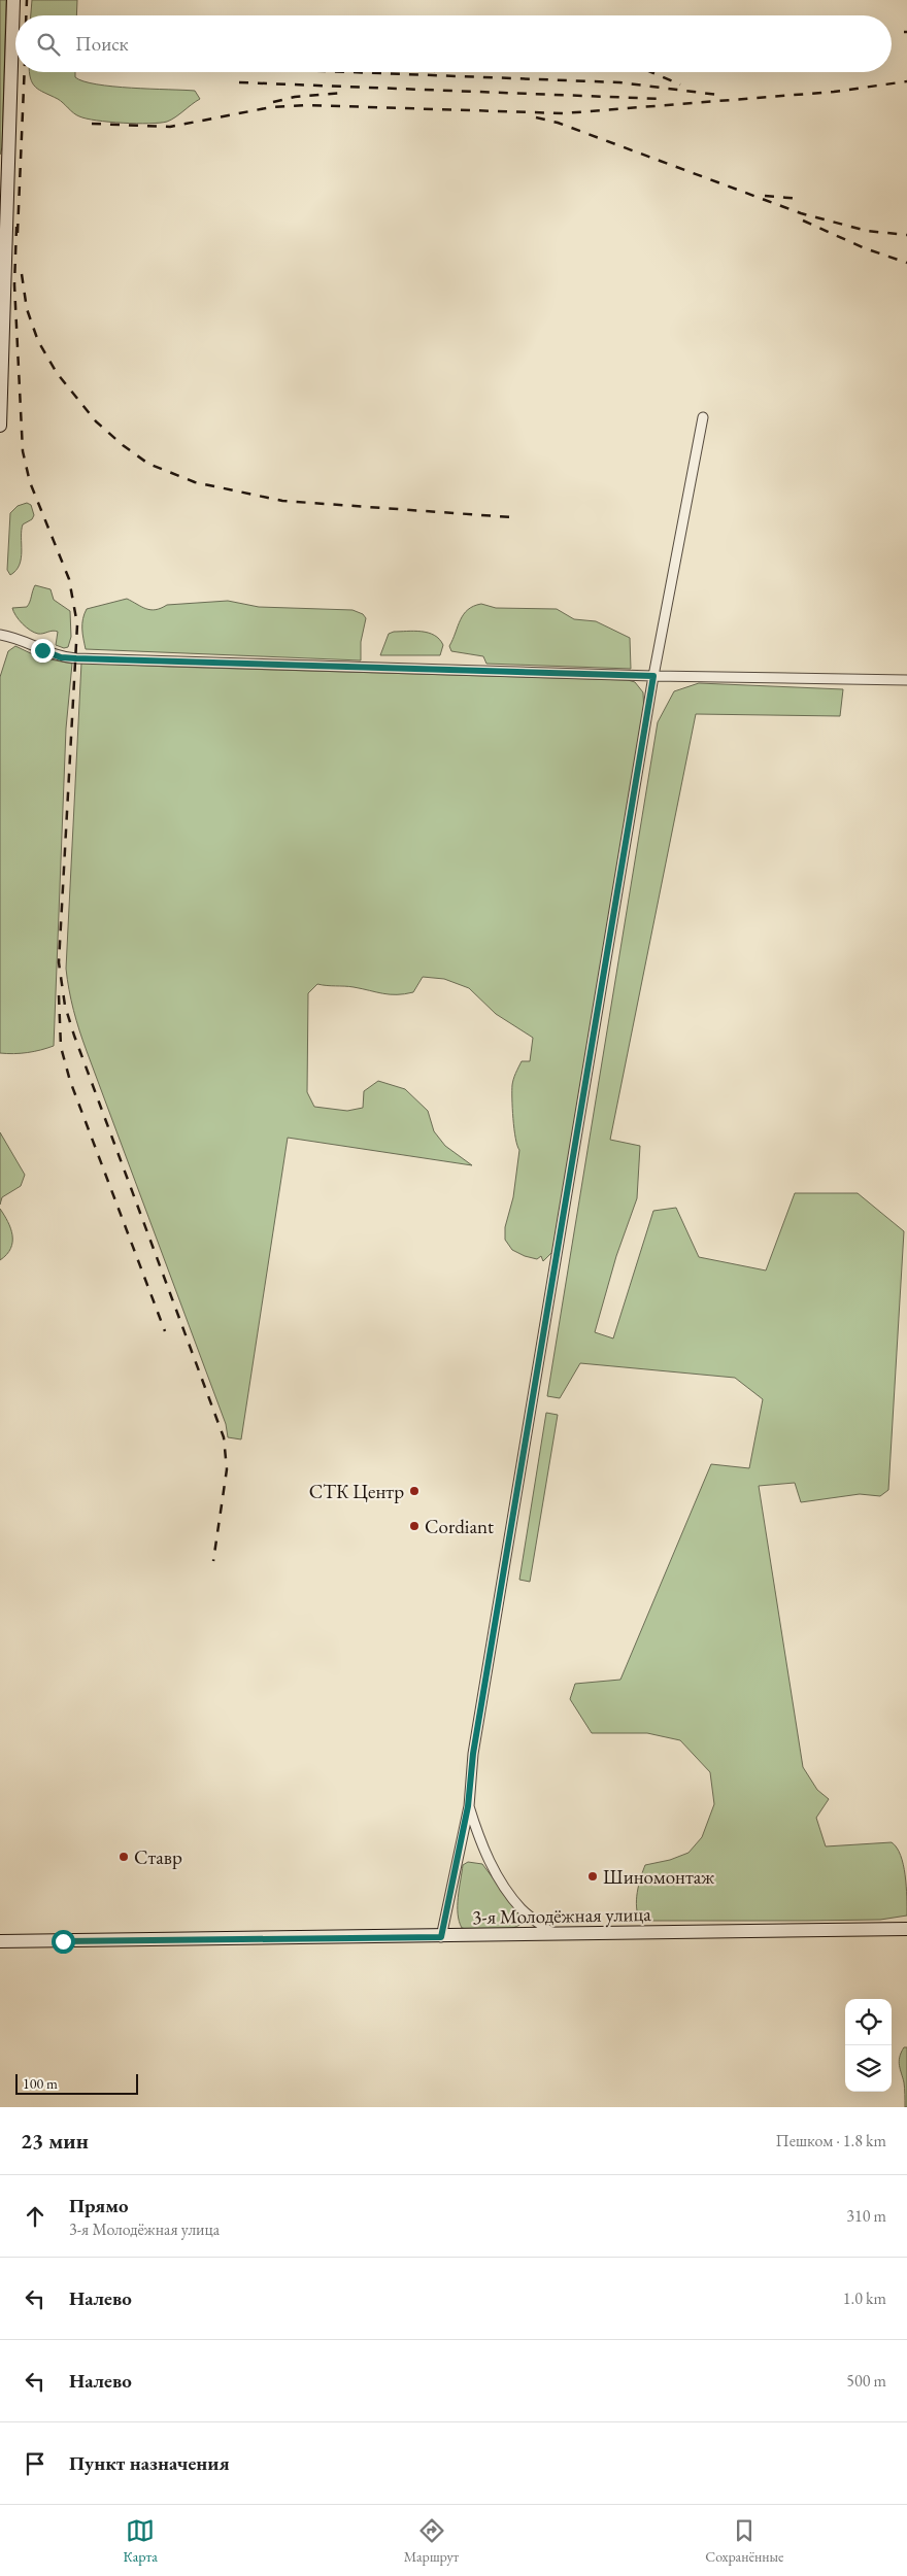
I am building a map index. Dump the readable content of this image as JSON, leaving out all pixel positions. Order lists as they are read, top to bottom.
{
  "streets": {
    "main road": ["3-я Молодёжная улица"]
  },
  "places": [
    "СТК Центр",
    "Cordiant",
    "Ставр",
    "Шиномонтаж"
  ],
  "scale_bar": "100 m",
  "page": {
    "search": "Поиск",
    "scale": "100 m",
    "heading": ["23 мин", "Пешком · 1.8 km"],
    "list": [
      ["Прямо", "3-я Молодёжная улица", "310 m"],
      ["Налево", "1.0 km"],
      ["Налево", "500 m"],
      "Пункт назначения"
    ],
    "nav": ["Карта", "Маршрут", "Сохранённые"]
  }
}
